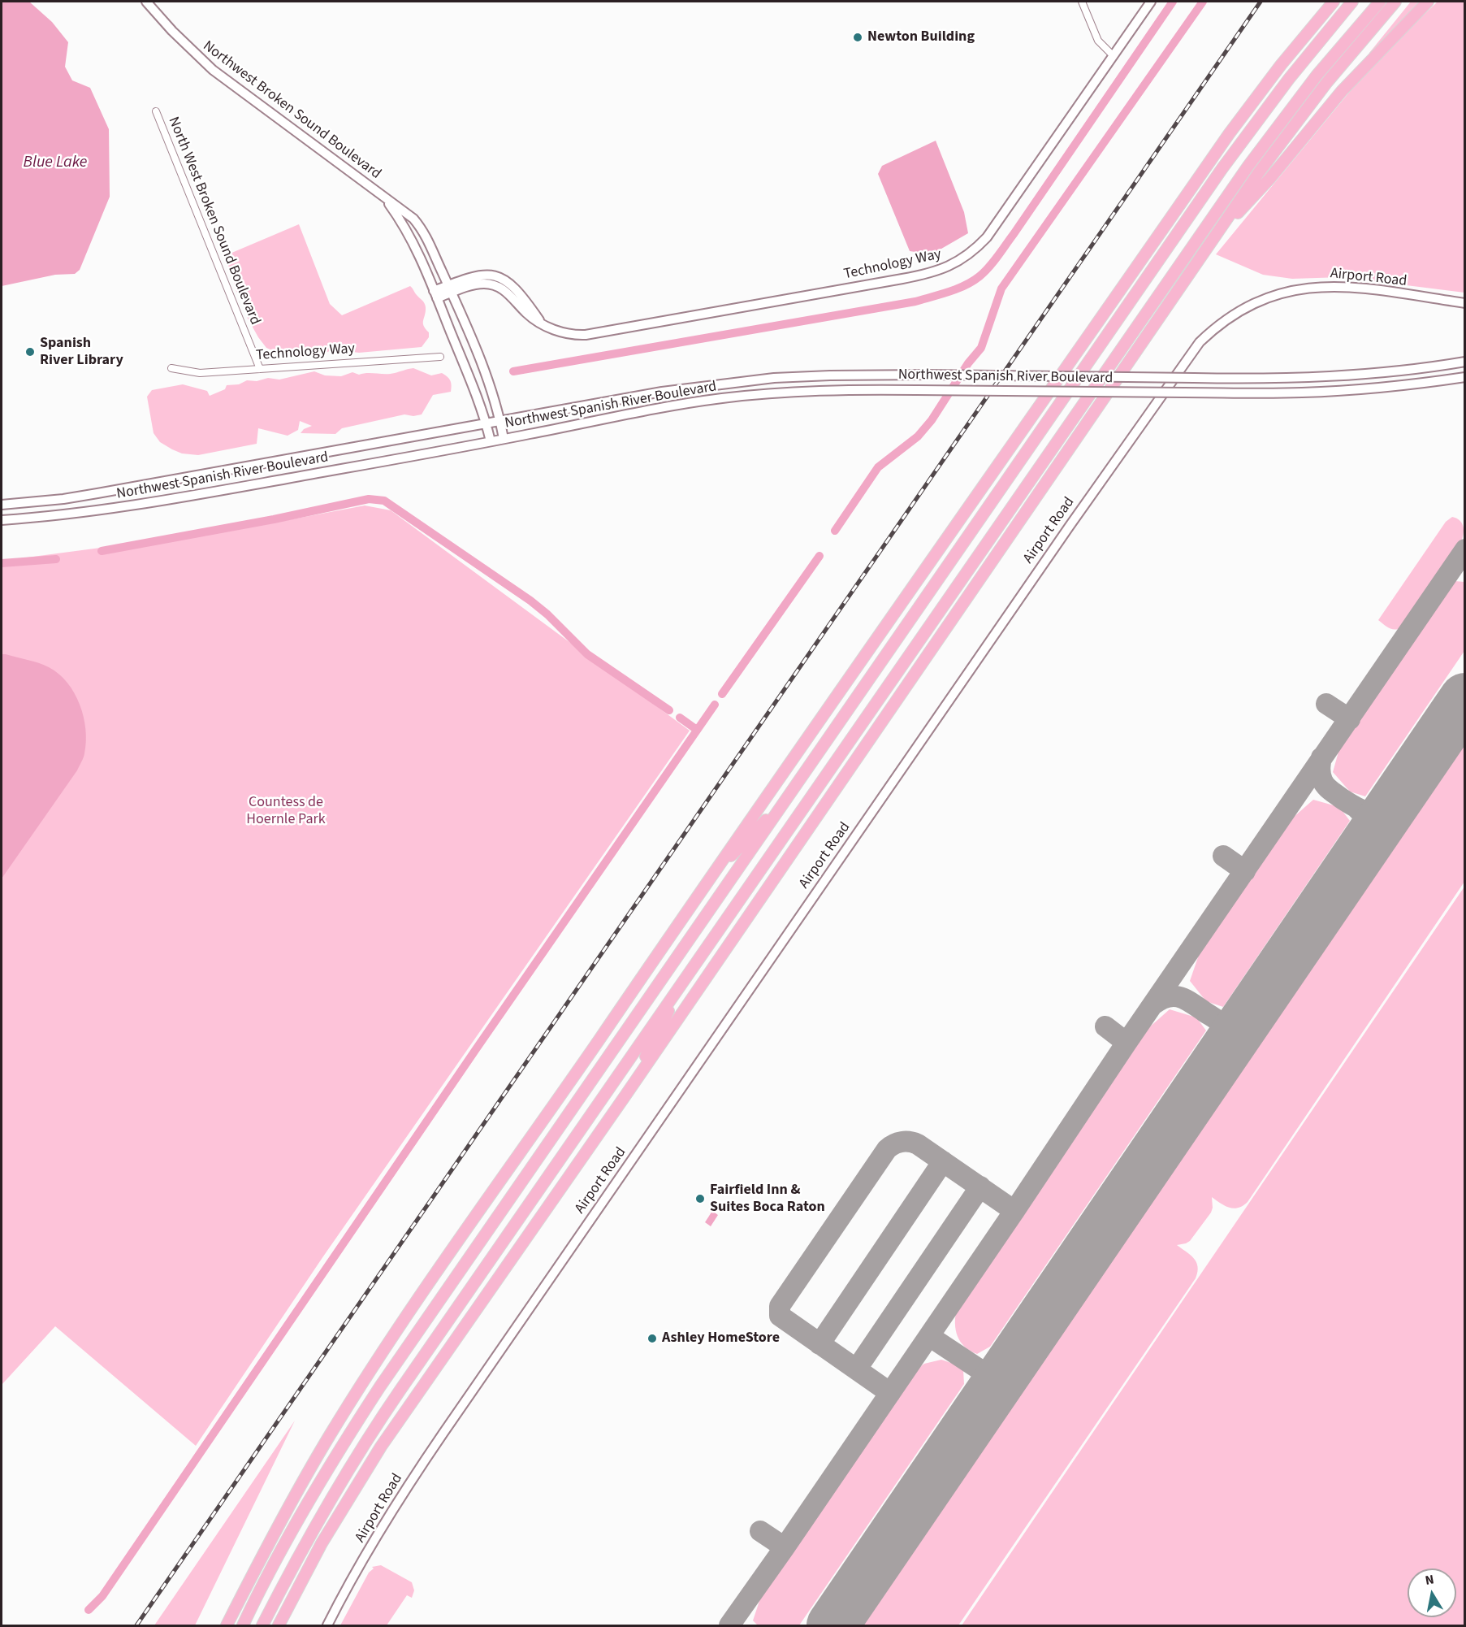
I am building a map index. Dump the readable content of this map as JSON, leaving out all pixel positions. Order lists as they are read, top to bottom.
{
  "streets": {
    "street": [
      "Northwest Broken Sound Boulevard",
      "North West Broken Sound Boulevard",
      "Technology Way",
      "Airport Road",
      "Northwest Spanish River Boulevard"
    ]
  },
  "crossings": [
    ["Northwest Broken Sound Boulevard", "Technology Way"],
    ["Northwest Broken Sound Boulevard", "Northwest Spanish River Boulevard"],
    ["North West Broken Sound Boulevard", "Technology Way"]
  ],
  "water": ["Blue Lake"],
  "parks": ["Countess de Hoernle Park"],
  "places": [
    "Newton Building",
    "Spanish River Library",
    "Fairfield Inn & Suites Boca Raton",
    "Ashley HomeStore"
  ],
  "north": "top"
}
